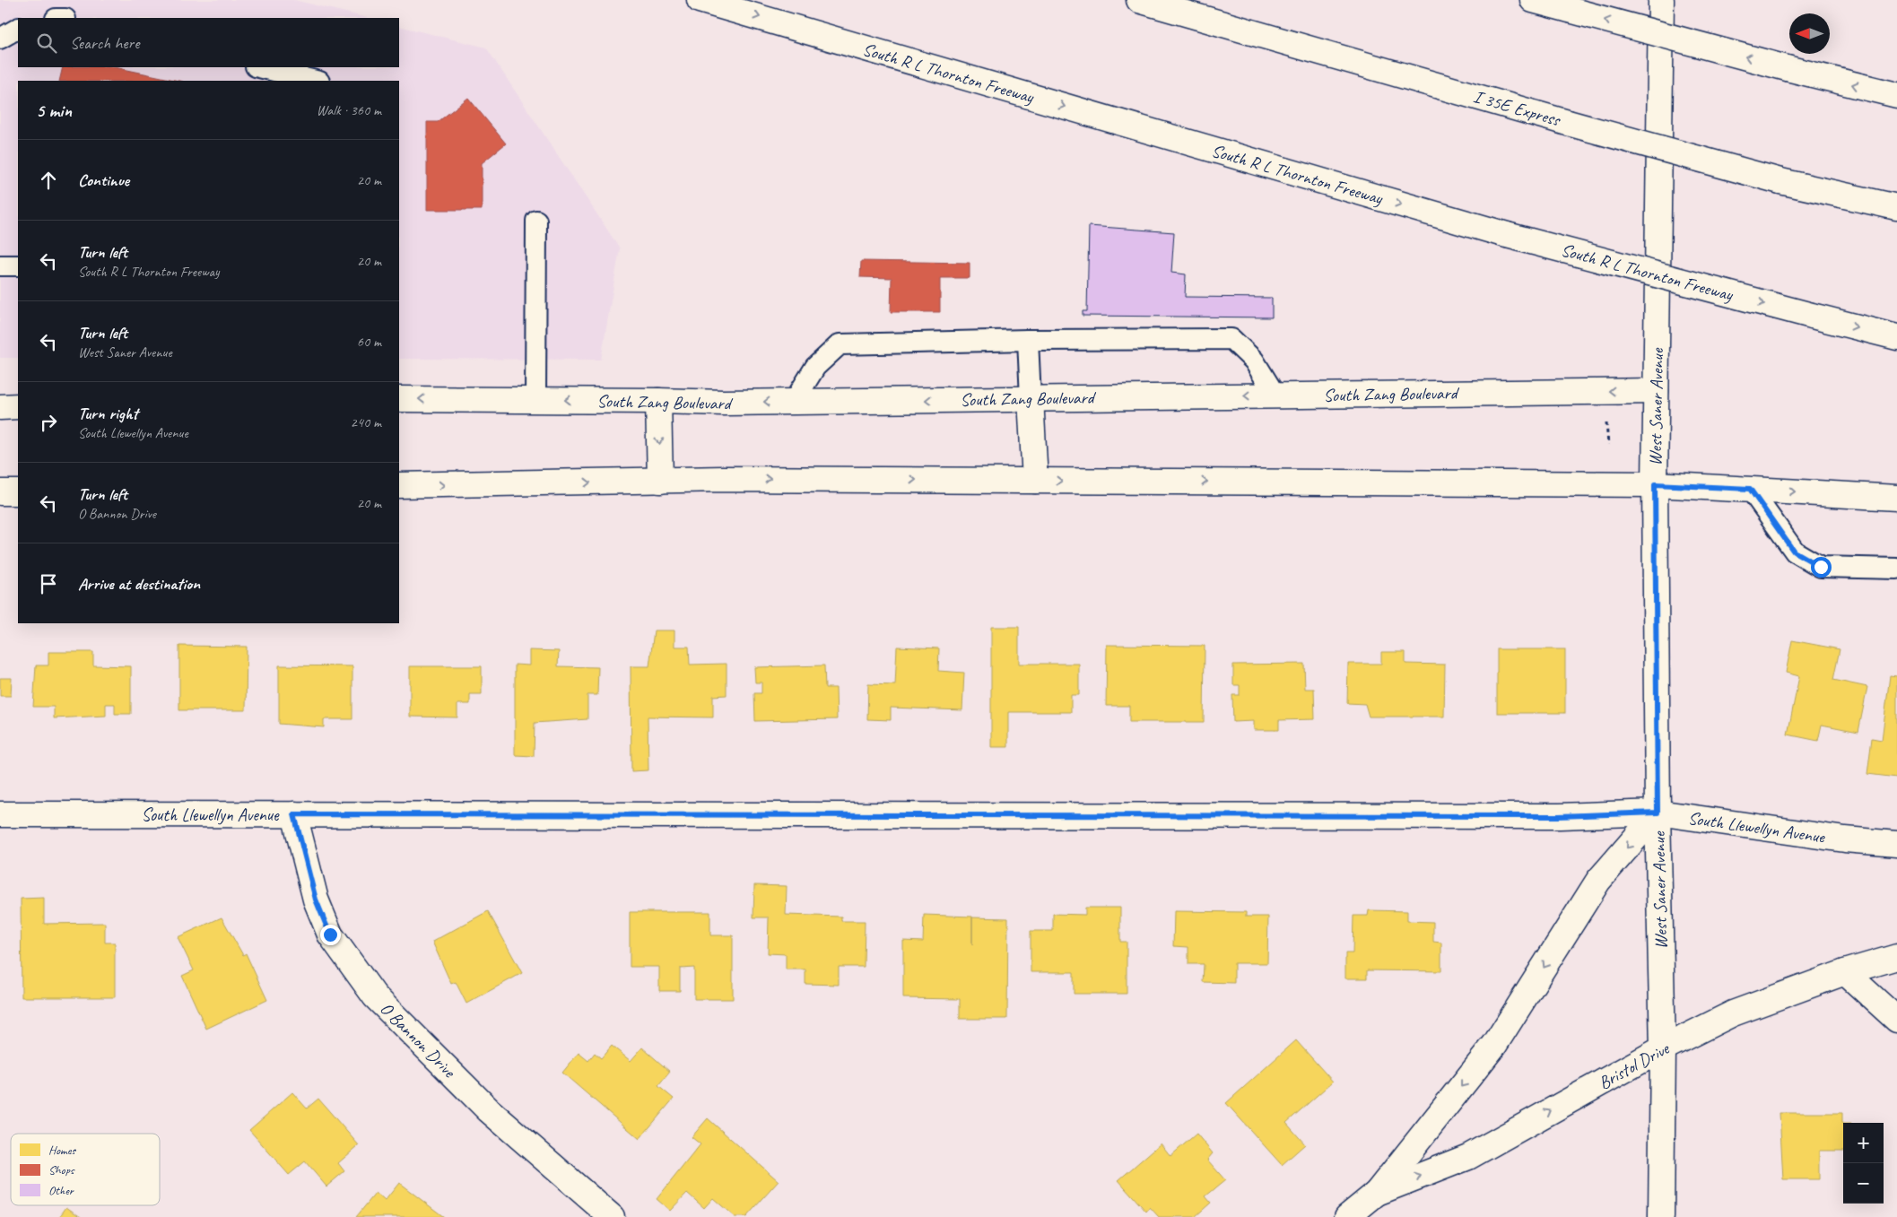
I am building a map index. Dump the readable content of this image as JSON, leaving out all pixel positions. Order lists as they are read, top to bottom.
{
  "streets": {
    "main road": [
      "South R L Thornton Freeway",
      "I 35E Express",
      "South Zang Boulevard",
      "West Saner Avenue",
      "South Llewellyn Avenue",
      "O Bannon Drive",
      "Bristol Drive"
    ]
  },
  "crossings": [
    ["South Zang Boulevard", "West Saner Avenue"],
    ["West Saner Avenue", "South Llewellyn Avenue"],
    ["West Saner Avenue", "Bristol Drive"],
    ["South Llewellyn Avenue", "O Bannon Drive"],
    ["South Llewellyn Avenue", "Bristol Drive"]
  ],
  "one_way": ["South R L Thornton Freeway"],
  "legend": ["Homes", "Shops", "Other"],
  "north": "left",
  "page": {
    "search": "Search here",
    "heading": ["5 min", "Walk · 360 m"],
    "list": [
      ["Continue", "20 m"],
      ["Turn left", "South R L Thornton Freeway", "20 m"],
      ["Turn left", "West Saner Avenue", "60 m"],
      ["Turn right", "South Llewellyn Avenue", "240 m"],
      ["Turn left", "O Bannon Drive", "20 m"],
      "Arrive at destination"
    ],
    "map_buttons": ["+", "−"]
  }
}
